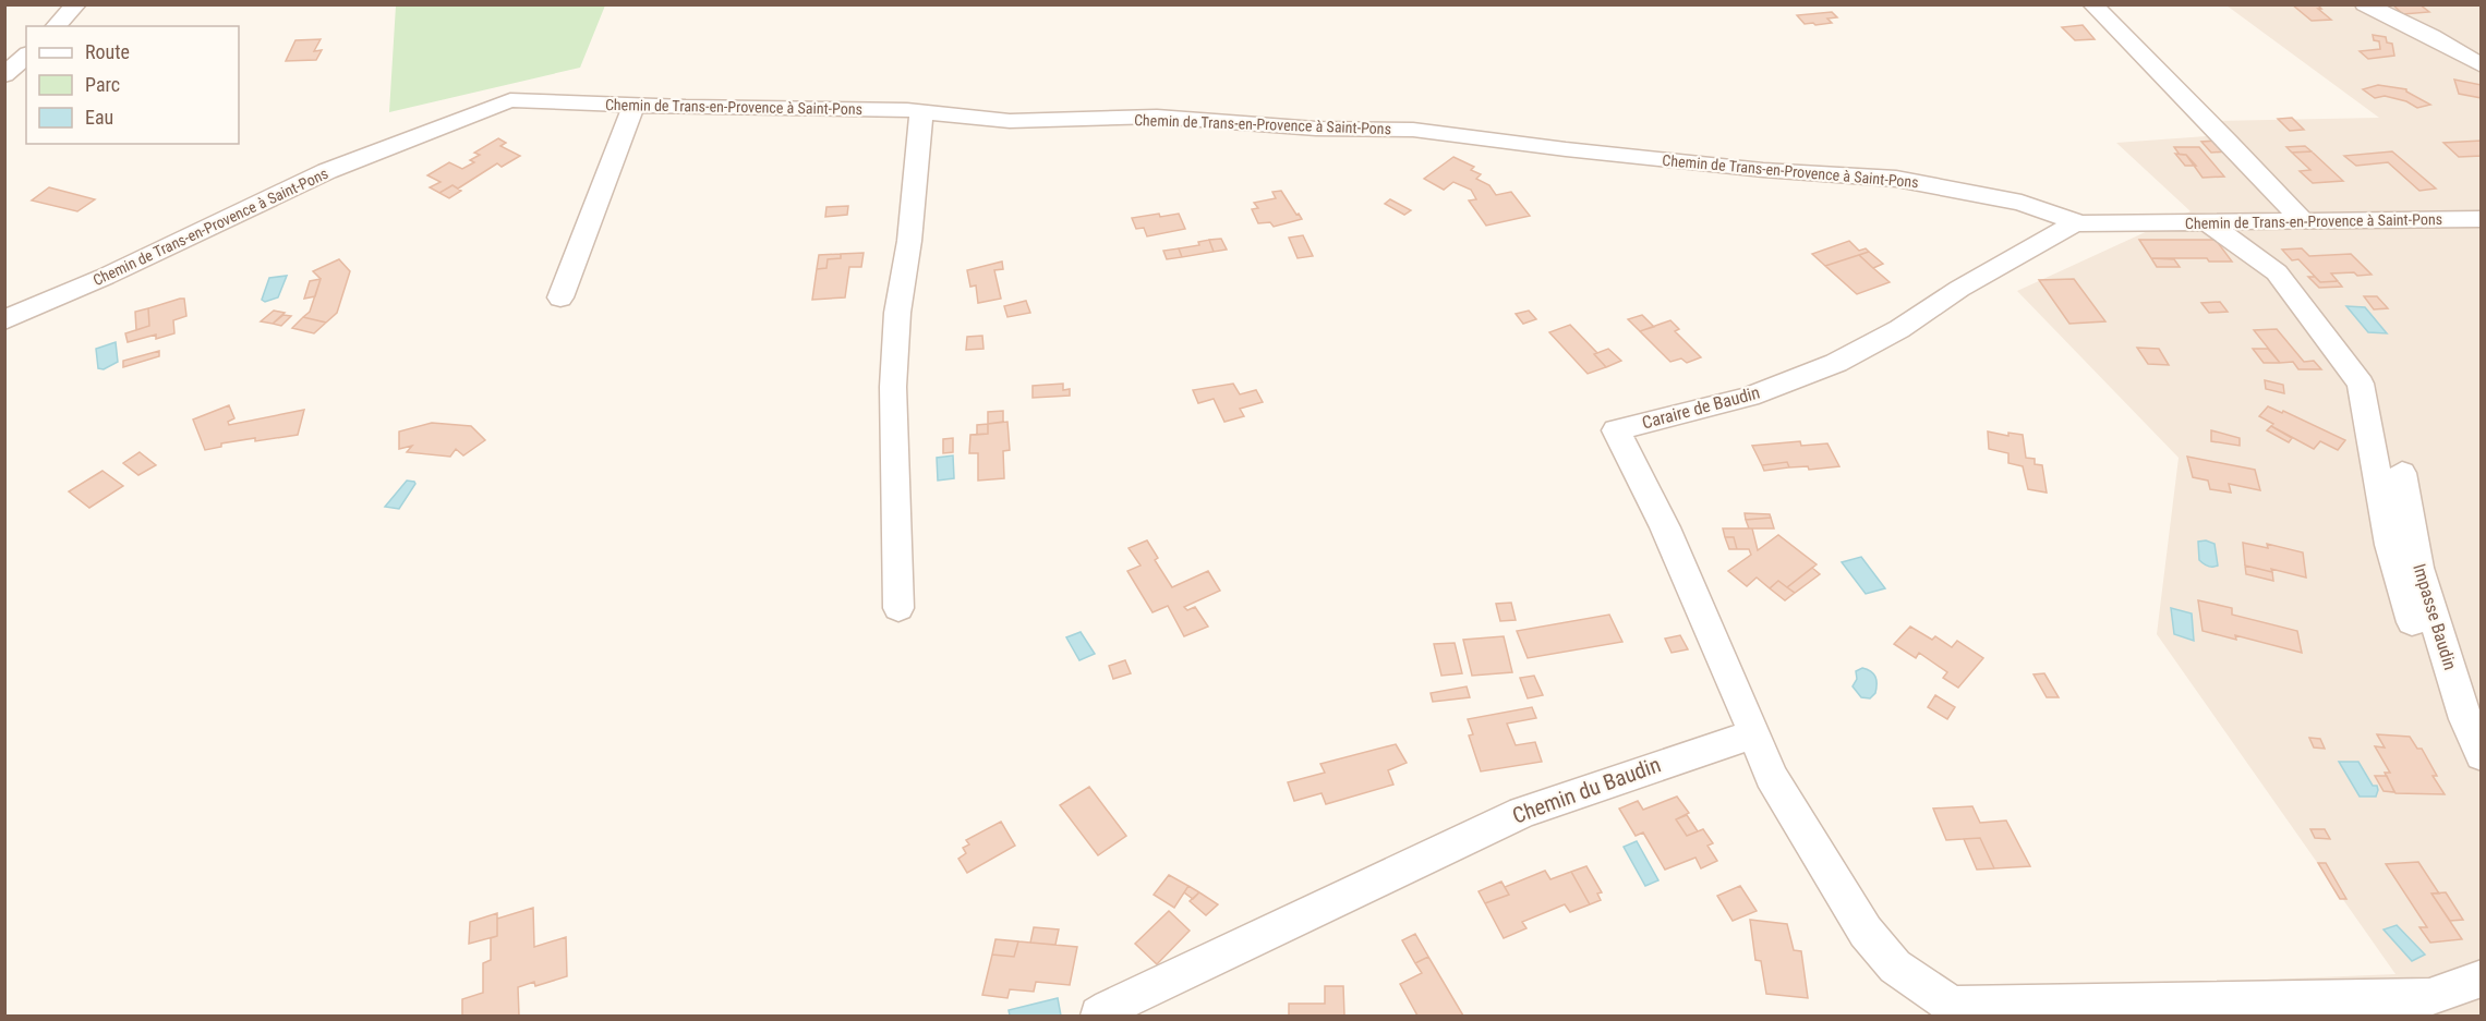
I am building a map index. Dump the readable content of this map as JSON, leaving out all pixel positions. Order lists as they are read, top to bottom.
{
  "streets": {
    "street": [
      "Chemin de Trans-en-Provence à Saint-Pons",
      "Caraire de Baudin",
      "Impasse Baudin",
      "Chemin du Baudin"
    ]
  },
  "crossings": [
    ["Chemin de Trans-en-Provence à Saint-Pons", "Caraire de Baudin"],
    ["Caraire de Baudin", "Chemin du Baudin"]
  ],
  "legend": ["Route", "Parc", "Eau"]
}
